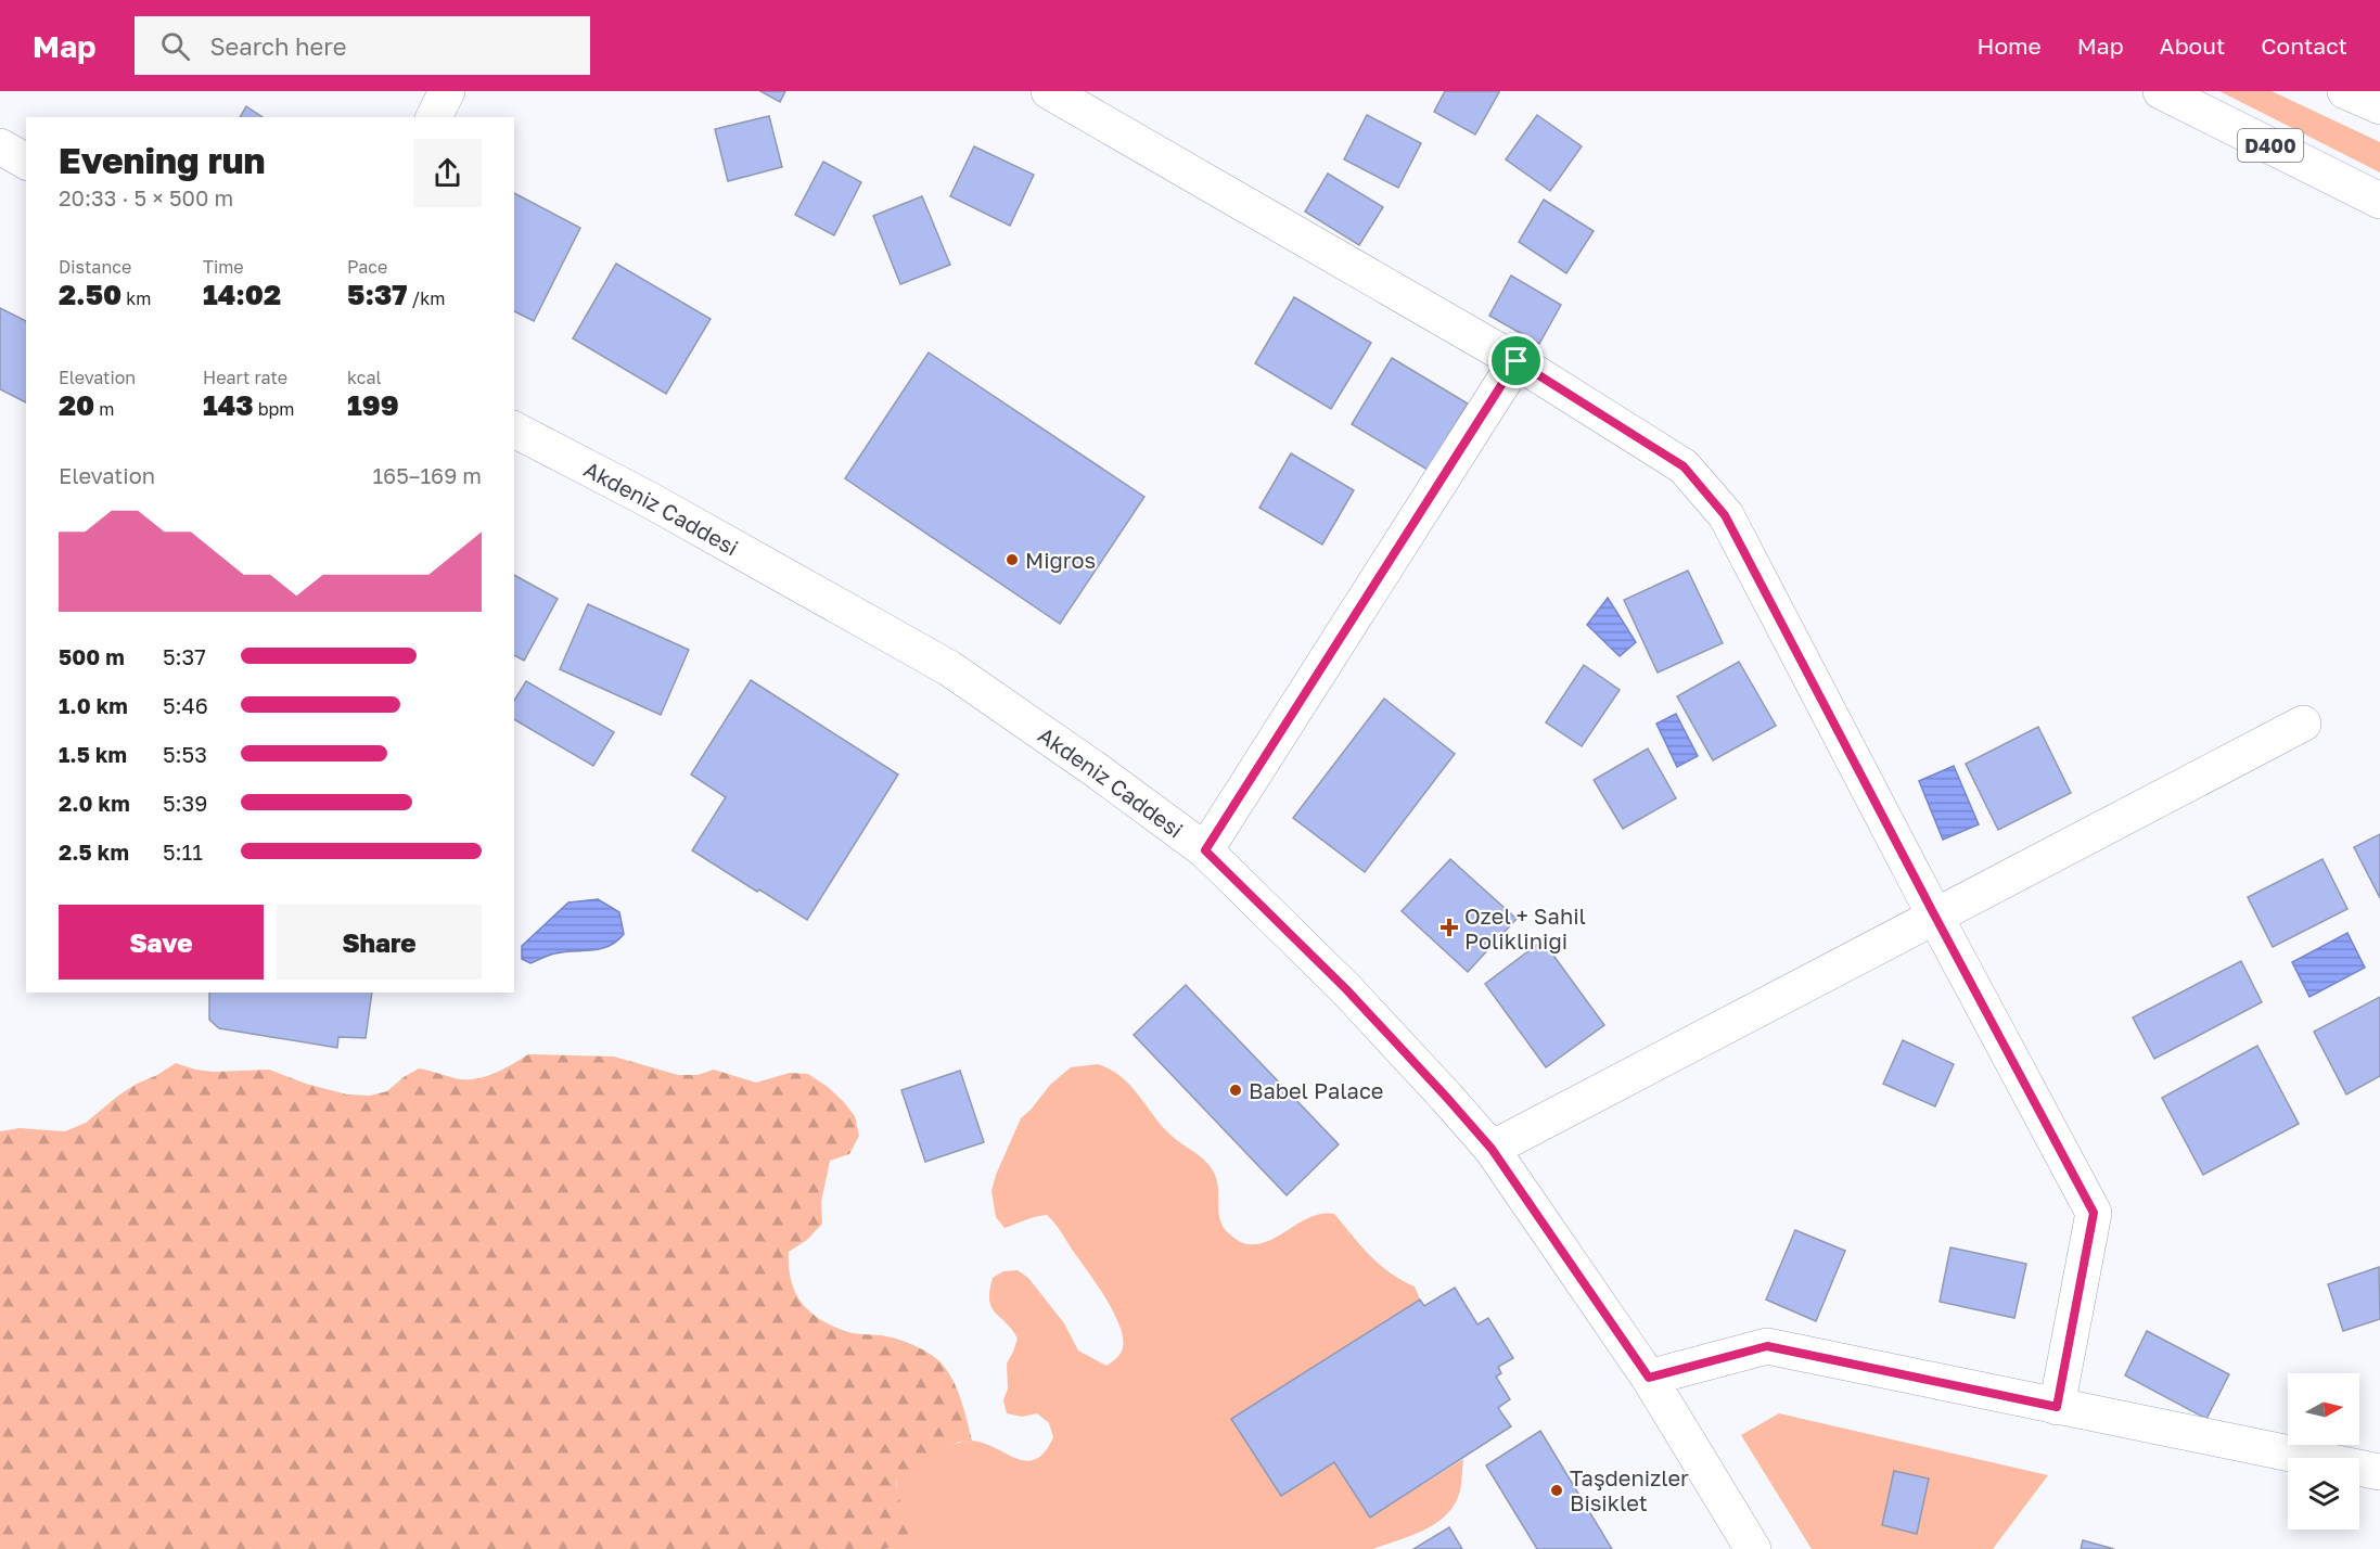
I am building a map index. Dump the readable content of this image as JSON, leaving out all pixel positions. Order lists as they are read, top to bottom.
{
  "streets": {
    "main road": ["D400", "Akdeniz Caddesi"]
  },
  "places": {
    "other": ["Migros", "Babel Palace", "Taşdenizler Bisiklet"],
    "health": ["Ozel + Sahil Poliklinigi"]
  },
  "north": "right",
  "page": {
    "header": "Map",
    "search": "Search here",
    "nav": [
      "Home",
      "Map",
      "About",
      "Contact"
    ],
    "heading": ["Evening run", "20:33 · 5 × 500 m"],
    "stats": [
      ["Distance", "2.50 km"],
      ["Time", "14:02"],
      ["Pace", "5:37 /km"],
      ["Elevation", "20 m"],
      ["Heart rate", "143 bpm"],
      ["kcal", "199"]
    ],
    "chart": ["Elevation", "165–169 m"],
    "list": [
      {
        "name": "500 m",
        "note": "5:37"
      },
      {
        "name": "1.0 km",
        "note": "5:46"
      },
      {
        "name": "1.5 km",
        "note": "5:53"
      },
      {
        "name": "2.0 km",
        "note": "5:39"
      },
      {
        "name": "2.5 km",
        "note": "5:11"
      }
    ],
    "buttons": ["Save", "Share"]
  }
}
